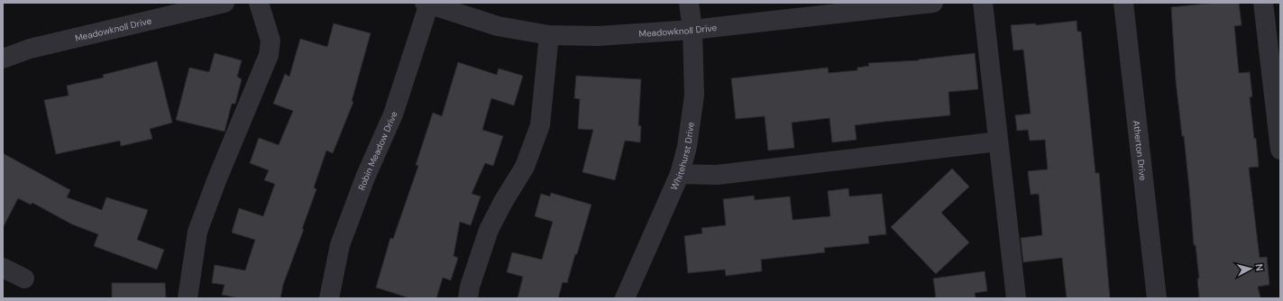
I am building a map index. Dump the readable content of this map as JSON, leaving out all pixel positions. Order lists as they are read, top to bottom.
{
  "streets": {
    "street": [
      "Meadowknoll Drive",
      "Robin Meadow Drive",
      "Atherton Drive",
      "Whitehurst Drive"
    ]
  },
  "crossings": [
    ["Meadowknoll Drive", "Robin Meadow Drive"],
    ["Meadowknoll Drive", "Whitehurst Drive"]
  ],
  "north": "right"
}
